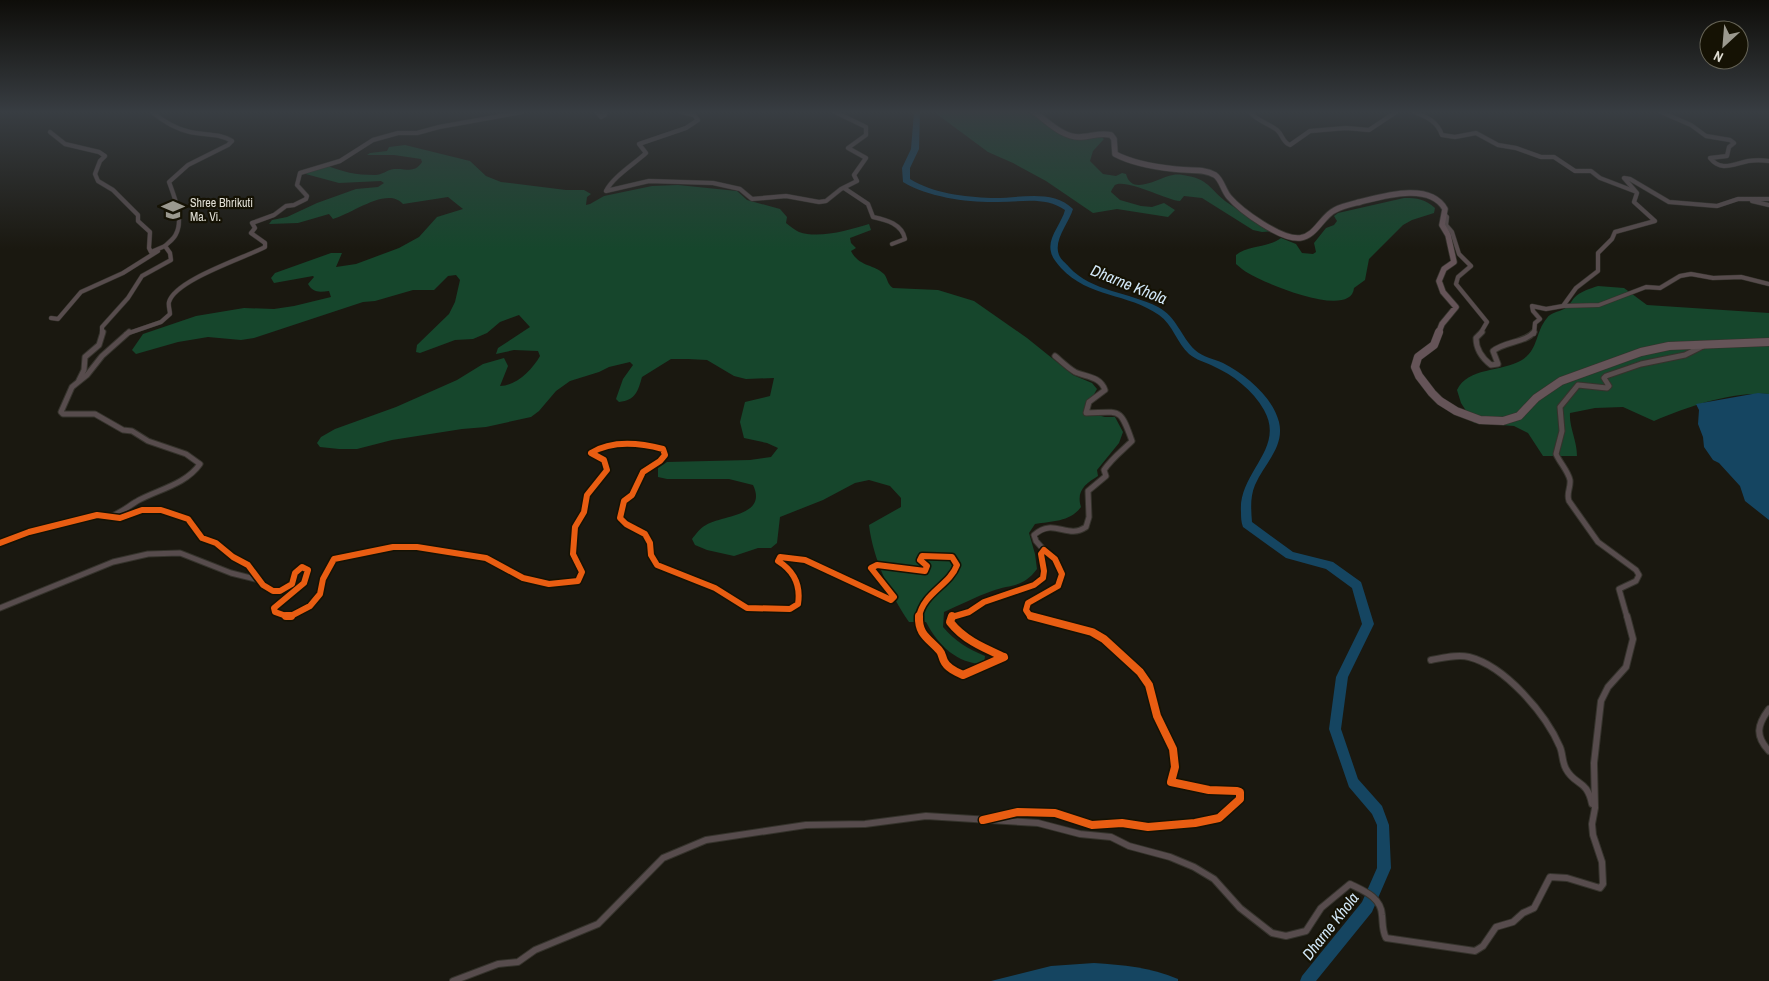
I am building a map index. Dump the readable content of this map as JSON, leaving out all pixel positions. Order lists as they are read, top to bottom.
{
  "water": ["Dharne Khola"],
  "places": {
    "school or university": ["Shree Bhrikuti Ma. Vi."]
  },
  "north": "bottom left"
}
